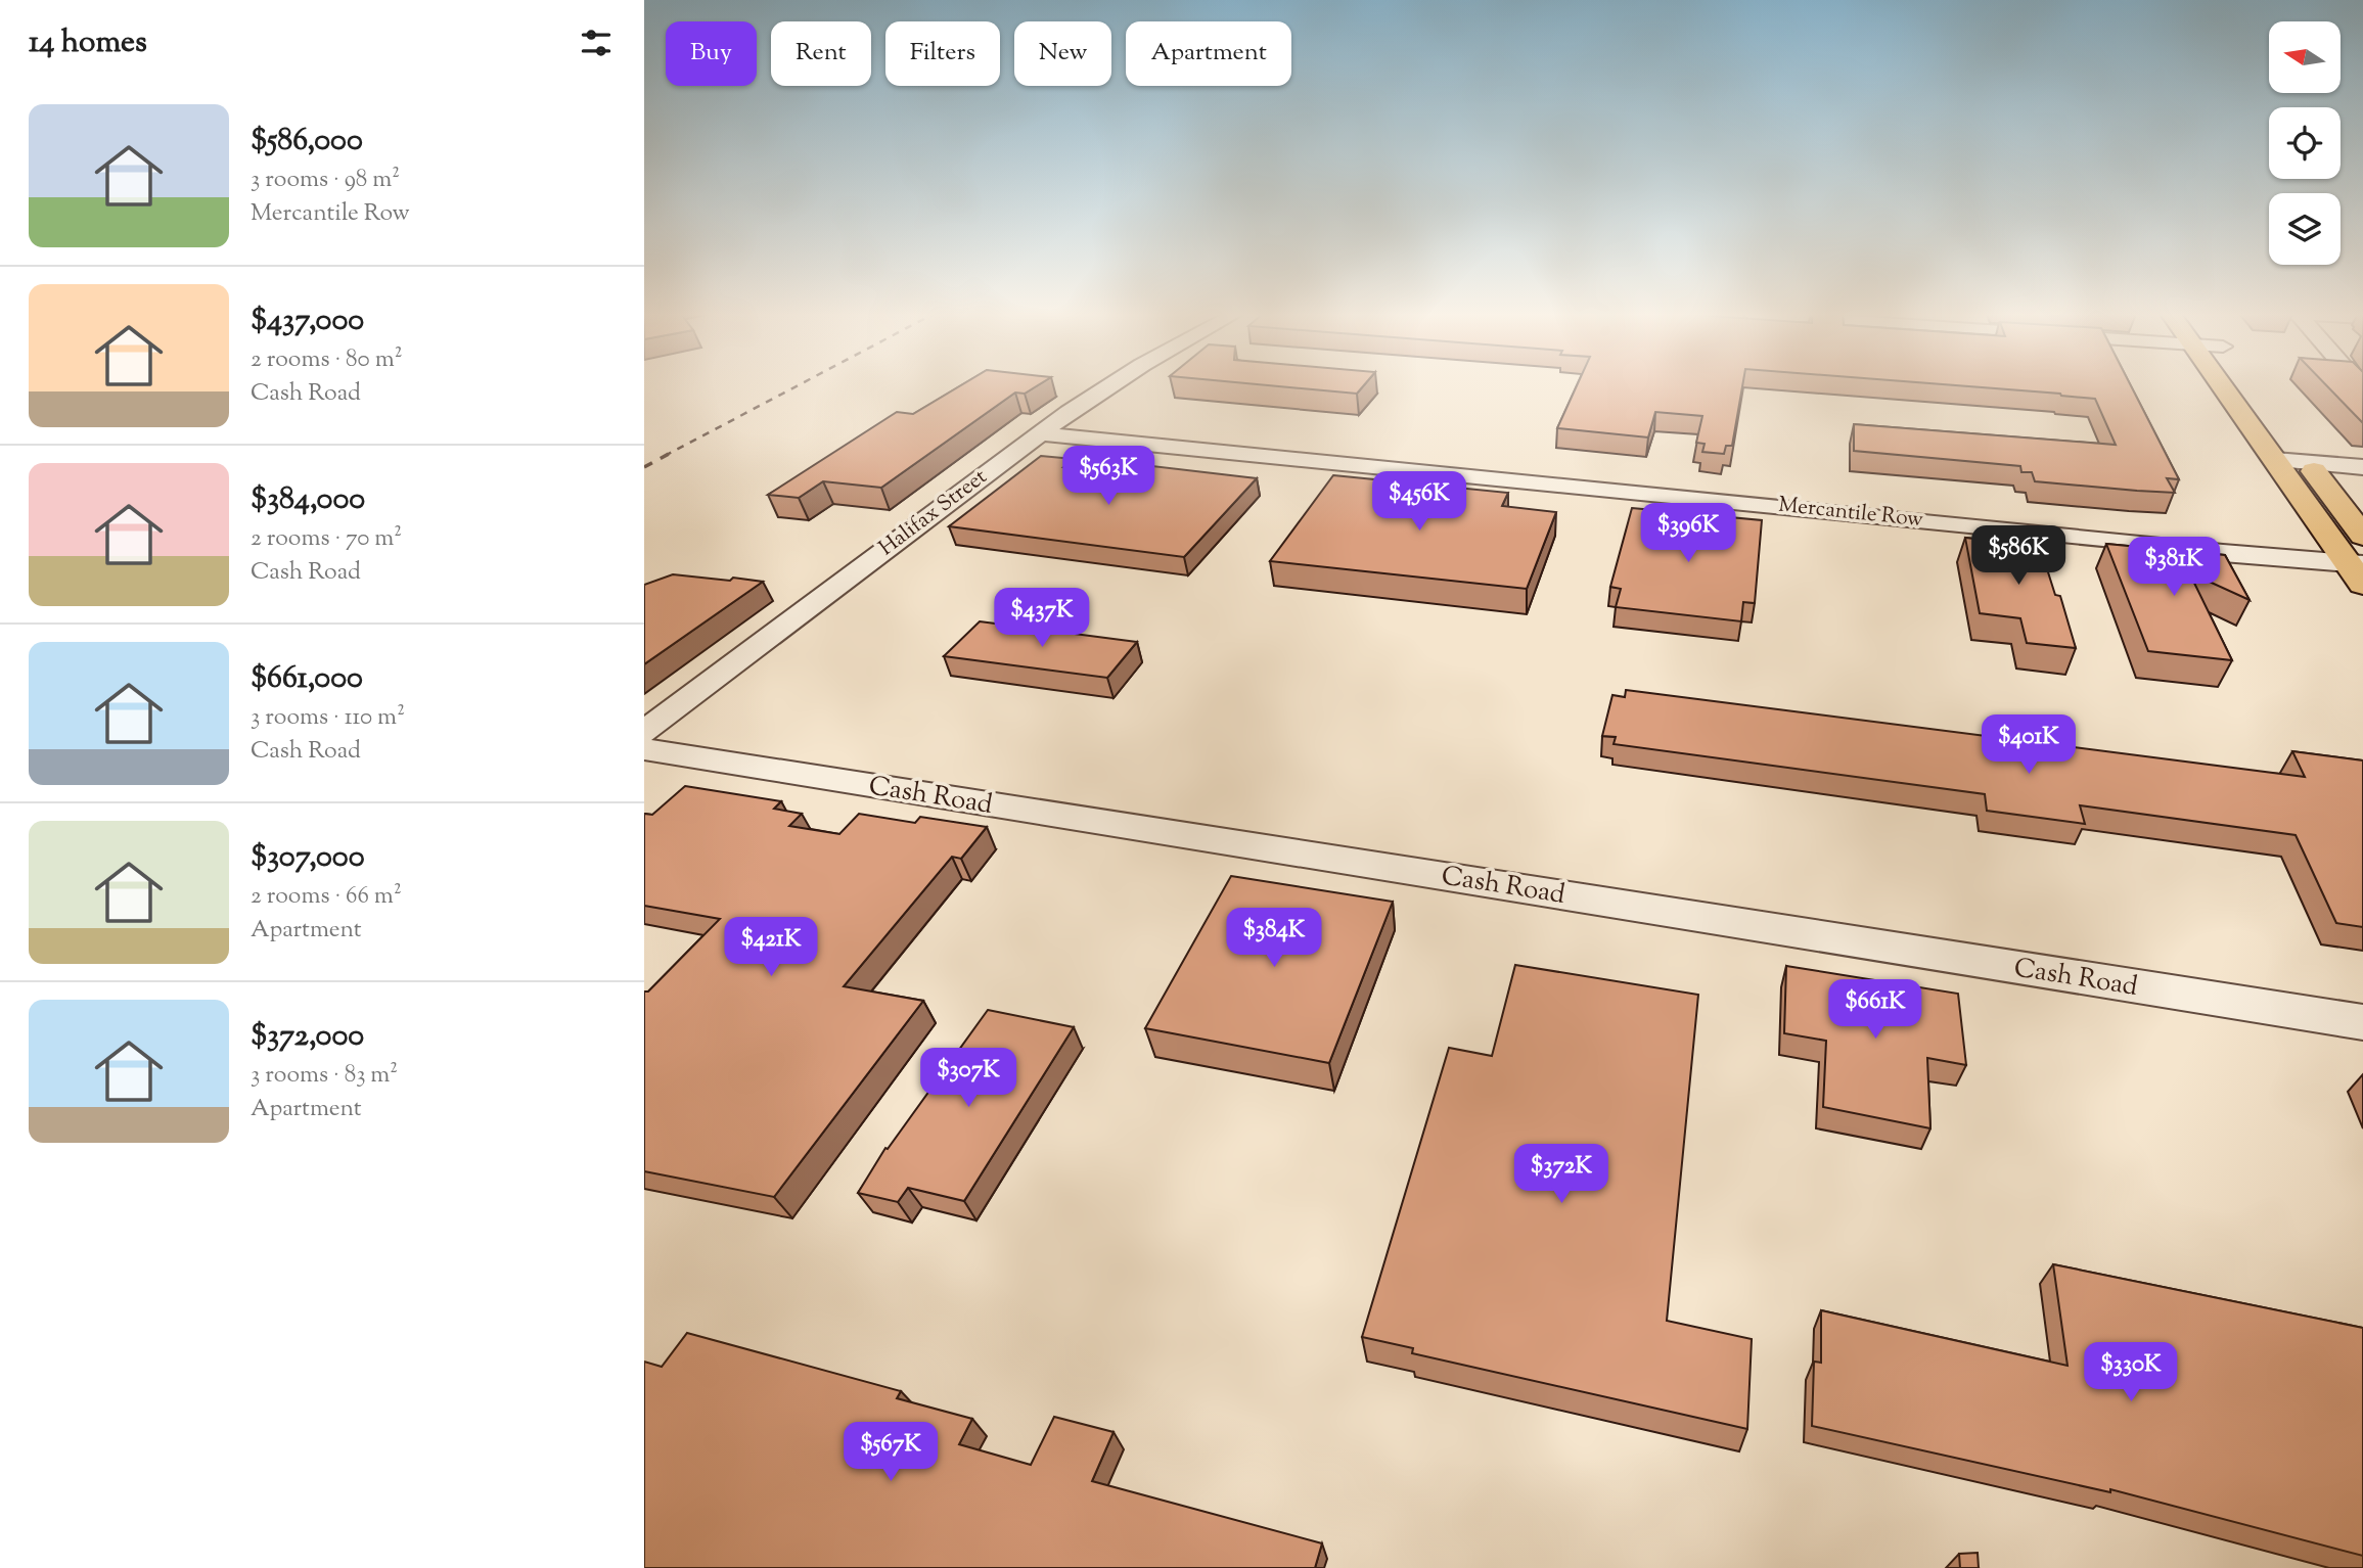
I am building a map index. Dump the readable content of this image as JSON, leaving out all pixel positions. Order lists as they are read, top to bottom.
{
  "streets": {
    "street": ["Halifax Street", "Mercantile Row", "Cash Road"]
  },
  "crossings": [
    ["Halifax Street", "Mercantile Row"]
  ],
  "north": "left",
  "page": {
    "heading": "14 homes",
    "chip": [
      "Buy",
      "Rent",
      "Filters",
      "New",
      "Apartment"
    ],
    "list": [
      {
        "name": "$586,000",
        "note": "3 rooms · 98 m² · Mercantile Row"
      },
      {
        "name": "$437,000",
        "note": "2 rooms · 80 m² · Cash Road"
      },
      {
        "name": "$384,000",
        "note": "2 rooms · 70 m² · Cash Road"
      },
      {
        "name": "$661,000",
        "note": "3 rooms · 110 m² · Cash Road"
      },
      {
        "name": "$307,000",
        "note": "2 rooms · 66 m² · Apartment"
      },
      {
        "name": "$372,000",
        "note": "3 rooms · 83 m² · Apartment"
      }
    ],
    "price": [
      "$563K",
      "$456K",
      "$396K",
      "$586K",
      "$381K",
      "$437K",
      "$401K",
      "$384K",
      "$421K",
      "$661K",
      "$307K",
      "$372K",
      "$330K",
      "$567K"
    ]
  }
}
